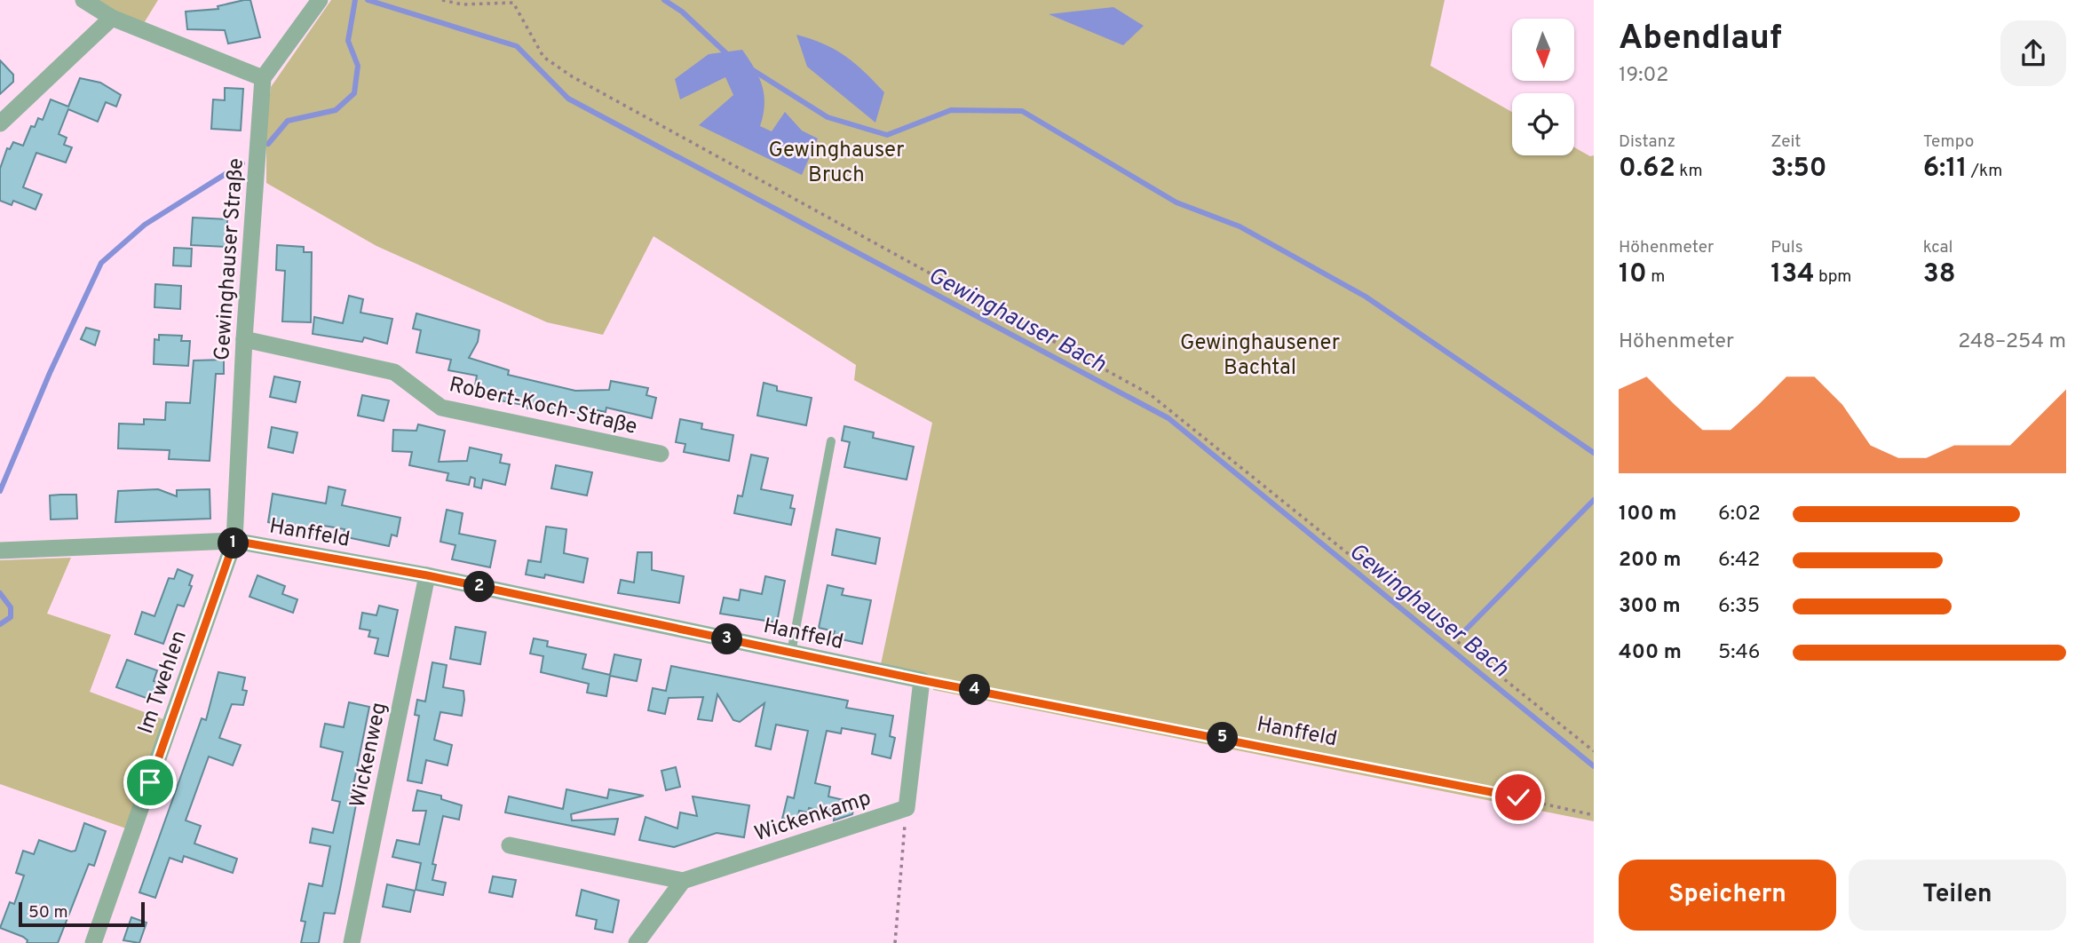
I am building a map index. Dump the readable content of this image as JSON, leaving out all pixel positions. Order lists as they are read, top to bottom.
{
  "streets": {
    "street": [
      "Gewinghauser Straße",
      "Robert-Koch-Straße",
      "Hanffeld",
      "Im Twehlen",
      "Wickenweg",
      "Wickenkamp"
    ]
  },
  "crossings": [
    ["Gewinghauser Straße", "Robert-Koch-Straße"],
    ["Gewinghauser Straße", "Hanffeld"],
    ["Gewinghauser Straße", "Im Twehlen"],
    ["Hanffeld", "Im Twehlen"],
    ["Hanffeld", "Wickenweg"],
    ["Hanffeld", "Wickenkamp"]
  ],
  "water": ["Gewinghauser Bach"],
  "parks": ["Gewinghauser Bruch", "Gewinghausener Bachtal"],
  "scale_bar": "50 m",
  "north": "bottom",
  "page": {
    "heading": ["Abendlauf", "19:02"],
    "stats": [
      ["Distanz", "0.62 km"],
      ["Zeit", "3:50"],
      ["Tempo", "6:11 /km"],
      ["Höhenmeter", "10 m"],
      ["Puls", "134 bpm"],
      ["kcal", "38"]
    ],
    "chart": ["Höhenmeter", "248–254 m"],
    "list": [
      {
        "name": "100 m",
        "note": "6:02"
      },
      {
        "name": "200 m",
        "note": "6:42"
      },
      {
        "name": "300 m",
        "note": "6:35"
      },
      {
        "name": "400 m",
        "note": "5:46"
      }
    ],
    "pins": [
      "1",
      "2",
      "3",
      "4",
      "5"
    ],
    "buttons": ["Speichern", "Teilen"],
    "scale": "50 m"
  }
}
